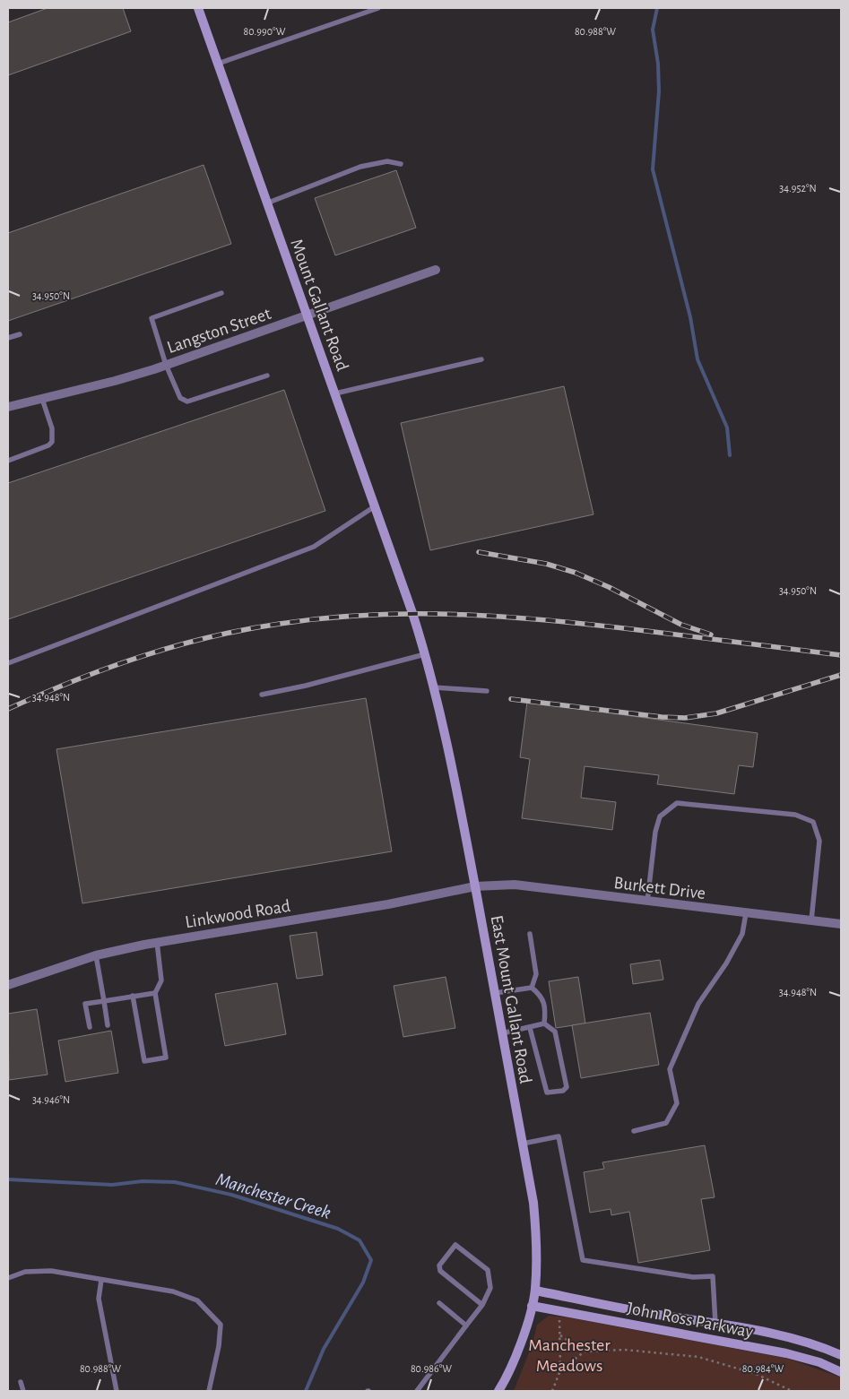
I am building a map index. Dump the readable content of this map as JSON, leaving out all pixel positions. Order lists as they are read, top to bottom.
{
  "streets": {
    "street": [
      "Mount Gallant Road",
      "Langston Street",
      "Burkett Drive",
      "Linkwood Road",
      "East Mount Gallant Road",
      "John Ross Parkway"
    ]
  },
  "crossings": [
    ["Mount Gallant Road", "Langston Street"],
    ["Mount Gallant Road", "East Mount Gallant Road"],
    ["Burkett Drive", "Linkwood Road"],
    ["Burkett Drive", "East Mount Gallant Road"],
    ["Linkwood Road", "East Mount Gallant Road"],
    ["East Mount Gallant Road", "John Ross Parkway"]
  ],
  "water": ["Manchester Creek"],
  "parks": ["Manchester Meadows"],
  "coordinates": [
    "80.990°W",
    "80.988°W",
    "34.952°N",
    "34.950°N",
    "34.948°N",
    "34.946°N",
    "80.986°W",
    "80.984°W"
  ]
}
